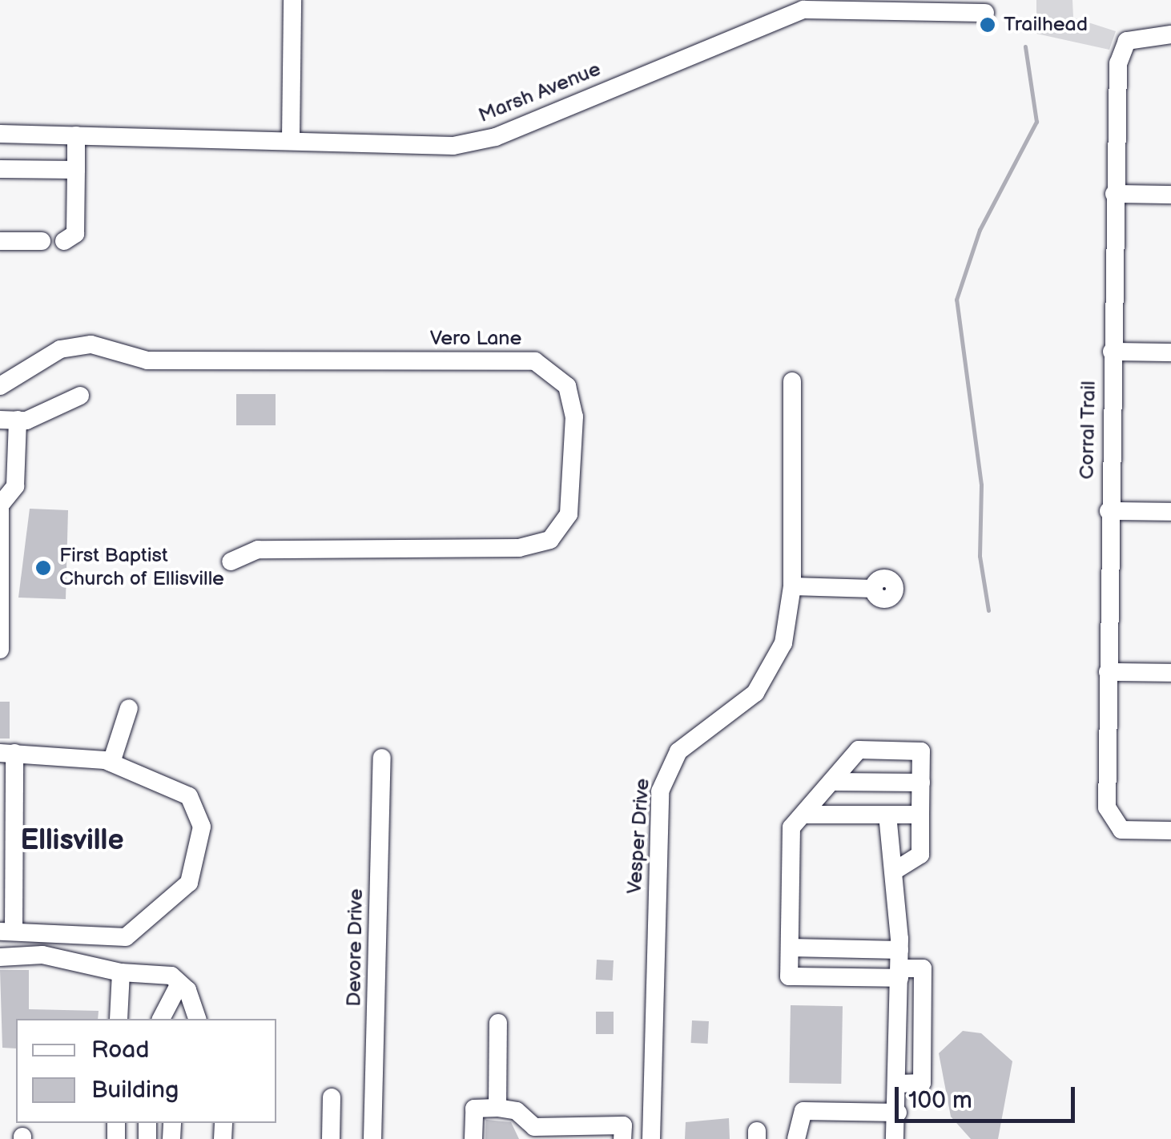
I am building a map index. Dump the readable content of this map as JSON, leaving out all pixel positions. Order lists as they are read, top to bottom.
{
  "streets": {
    "street": [
      "Marsh Avenue",
      "Vero Lane",
      "Corral Trail",
      "Vesper Drive",
      "Devore Drive"
    ]
  },
  "districts": ["Ellisville"],
  "places": ["Trailhead", "First Baptist Church of Ellisville"],
  "legend": ["Road", "Building"],
  "scale_bar": "100 m"
}
